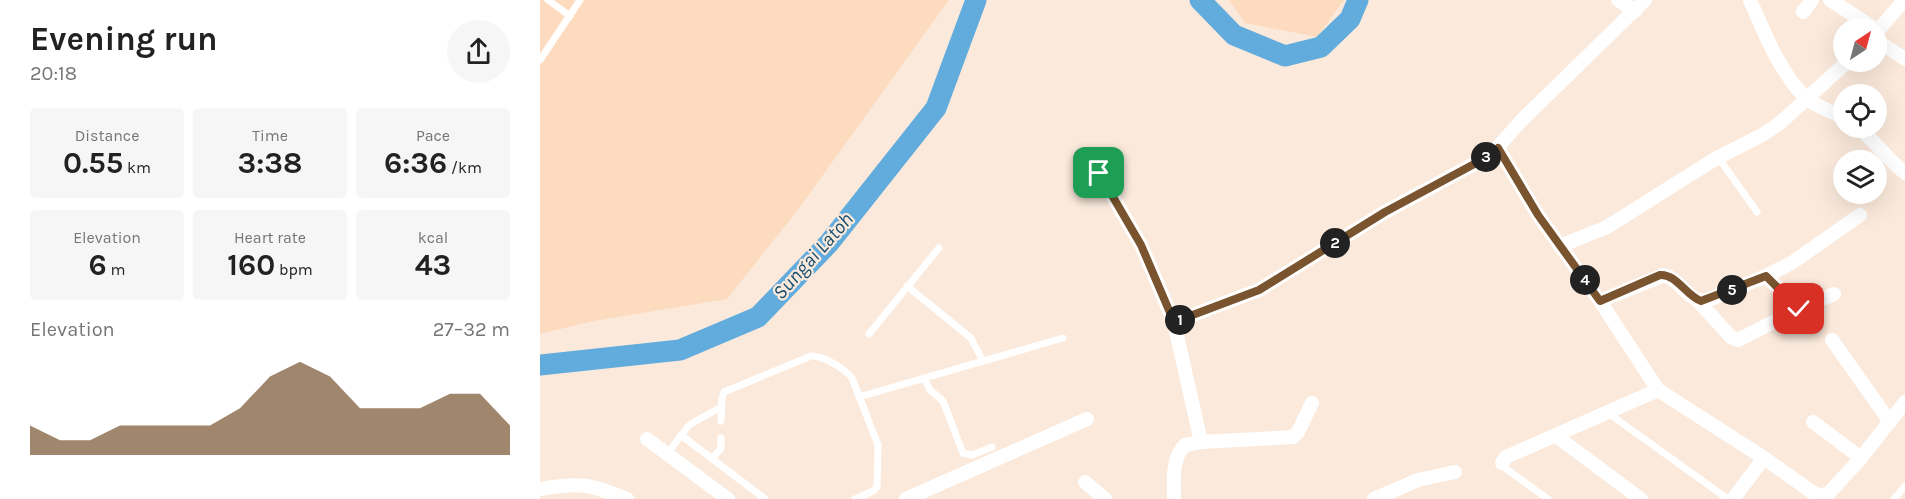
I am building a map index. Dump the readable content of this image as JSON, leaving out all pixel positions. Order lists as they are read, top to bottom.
{
  "water": ["Sungai Latoh"],
  "north": "top right",
  "page": {
    "heading": ["Evening run", "20:18"],
    "stats": [
      ["Distance", "0.55 km"],
      ["Time", "3:38"],
      ["Pace", "6:36 /km"],
      ["Elevation", "6 m"],
      ["Heart rate", "160 bpm"],
      ["kcal", "43"]
    ],
    "pins": [
      "3",
      "2",
      "4",
      "5",
      "1"
    ],
    "chart": ["Elevation", "27–32 m"]
  }
}
